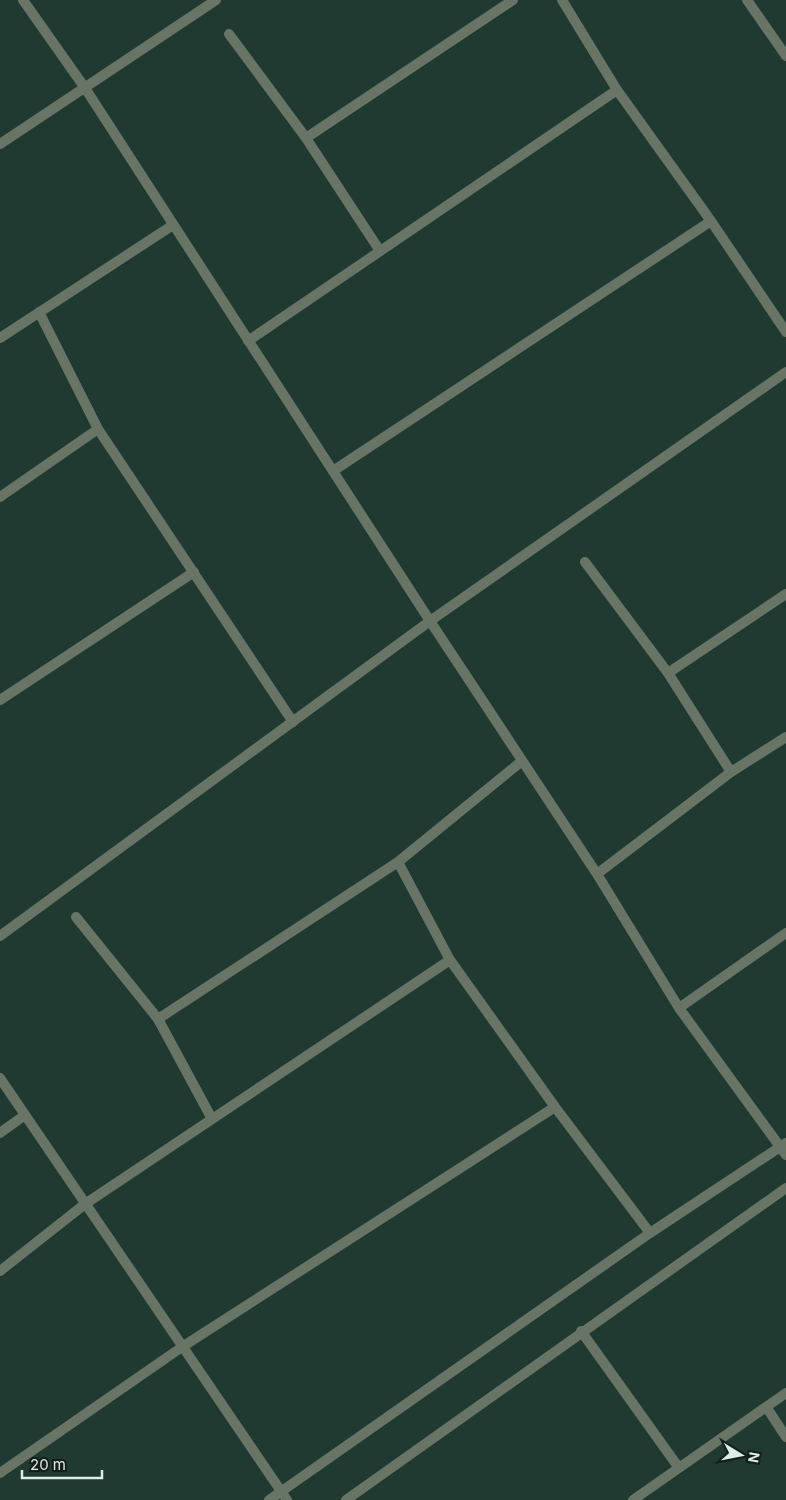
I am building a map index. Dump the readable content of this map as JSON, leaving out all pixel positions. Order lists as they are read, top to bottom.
{
  "scale_bar": "20 m",
  "north": "right"
}
